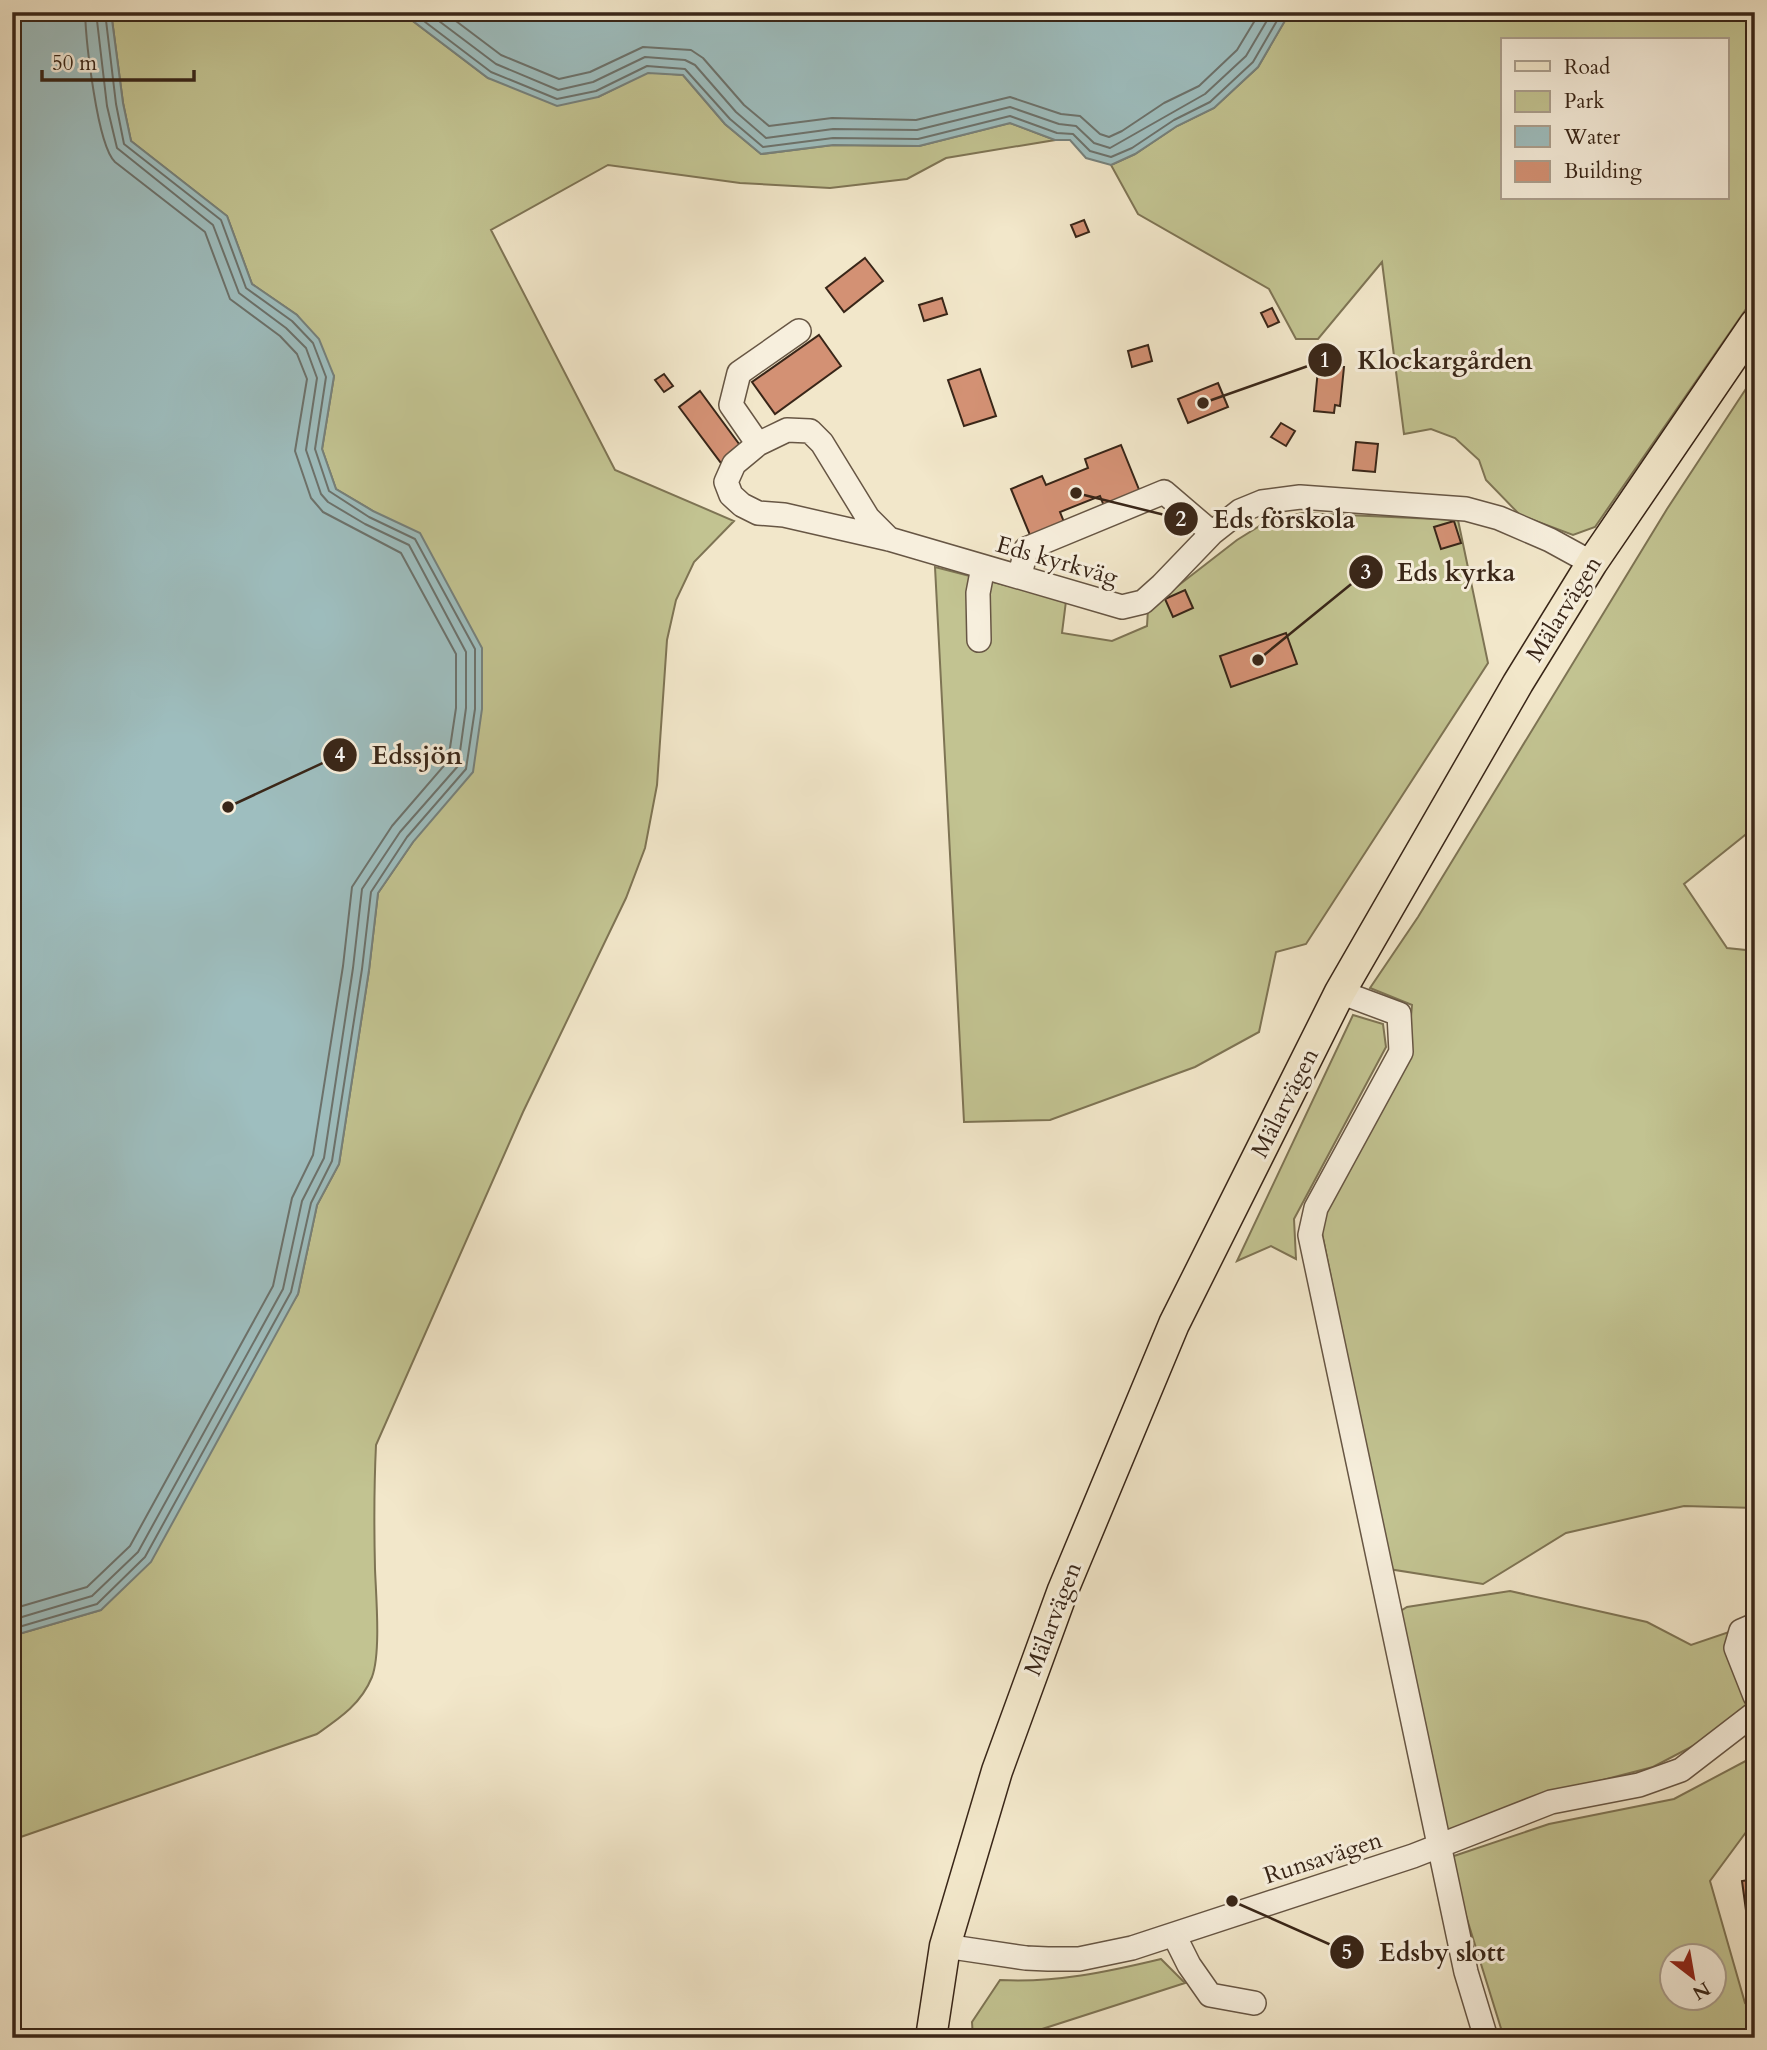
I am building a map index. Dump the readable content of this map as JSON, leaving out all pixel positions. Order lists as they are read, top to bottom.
{
  "streets": {
    "main road": ["Mälarvägen"],
    "street": ["Eds kyrkväg", "Runsavägen"]
  },
  "crossings": [
    ["Eds kyrkväg", "Mälarvägen"],
    ["Mälarvägen", "Runsavägen"]
  ],
  "places": [
    "Klockargården",
    "Eds förskola",
    "Eds kyrka",
    "Edssjön",
    "Edsby slott"
  ],
  "legend": [
    "Road",
    "Park",
    "Water",
    "Building"
  ],
  "scale_bar": "50 m",
  "north": "bottom right"
}
